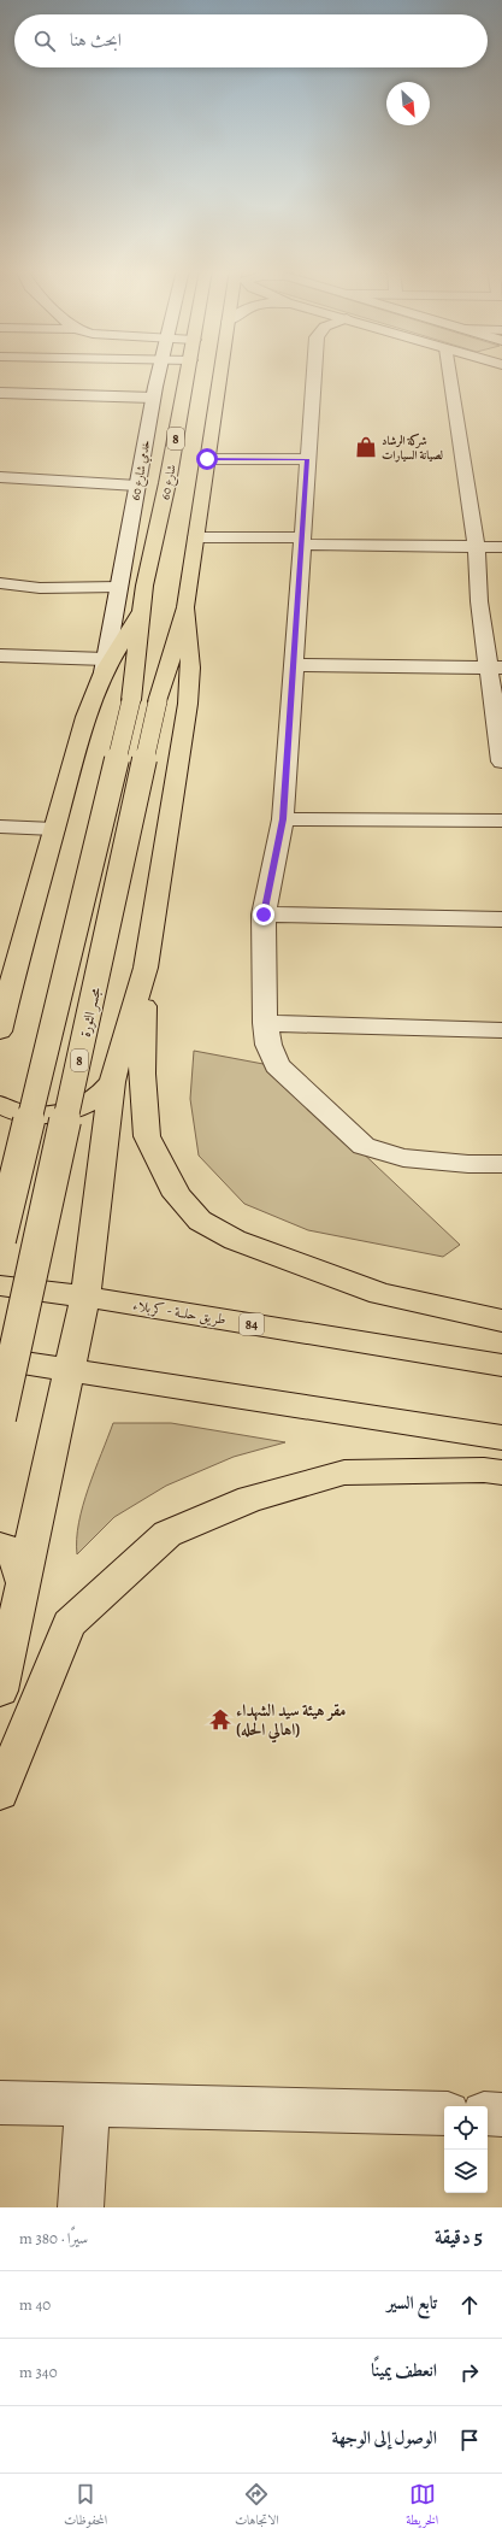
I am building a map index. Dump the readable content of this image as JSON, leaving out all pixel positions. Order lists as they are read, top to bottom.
{
  "streets": {
    "highway": [
      "8",
      "شارع 60",
      "مجسر الثورة",
      "طريق حلــة - كربلاء",
      "84"
    ],
    "street": ["خدمي شارع 60"]
  },
  "crossings": [
    ["8", "شارع 60"],
    ["8", "مجسر الثورة"]
  ],
  "places": {
    "shop": ["شركة الرشاد لصيانة السيارات"],
    "temple": ["مقر هيئة سيد الشهداء (اهالي الحله)"]
  },
  "north": "bottom right",
  "page": {
    "search": "ابحث هنا",
    "heading": ["5 دقيقة", "سيرًا · 380 m"],
    "list": [
      ["تابع السير", "40 m"],
      ["انعطف يمينًا", "340 m"],
      "الوصول إلى الوجهة"
    ],
    "nav": ["الخريطة", "الاتجاهات", "المحفوظات"]
  }
}
